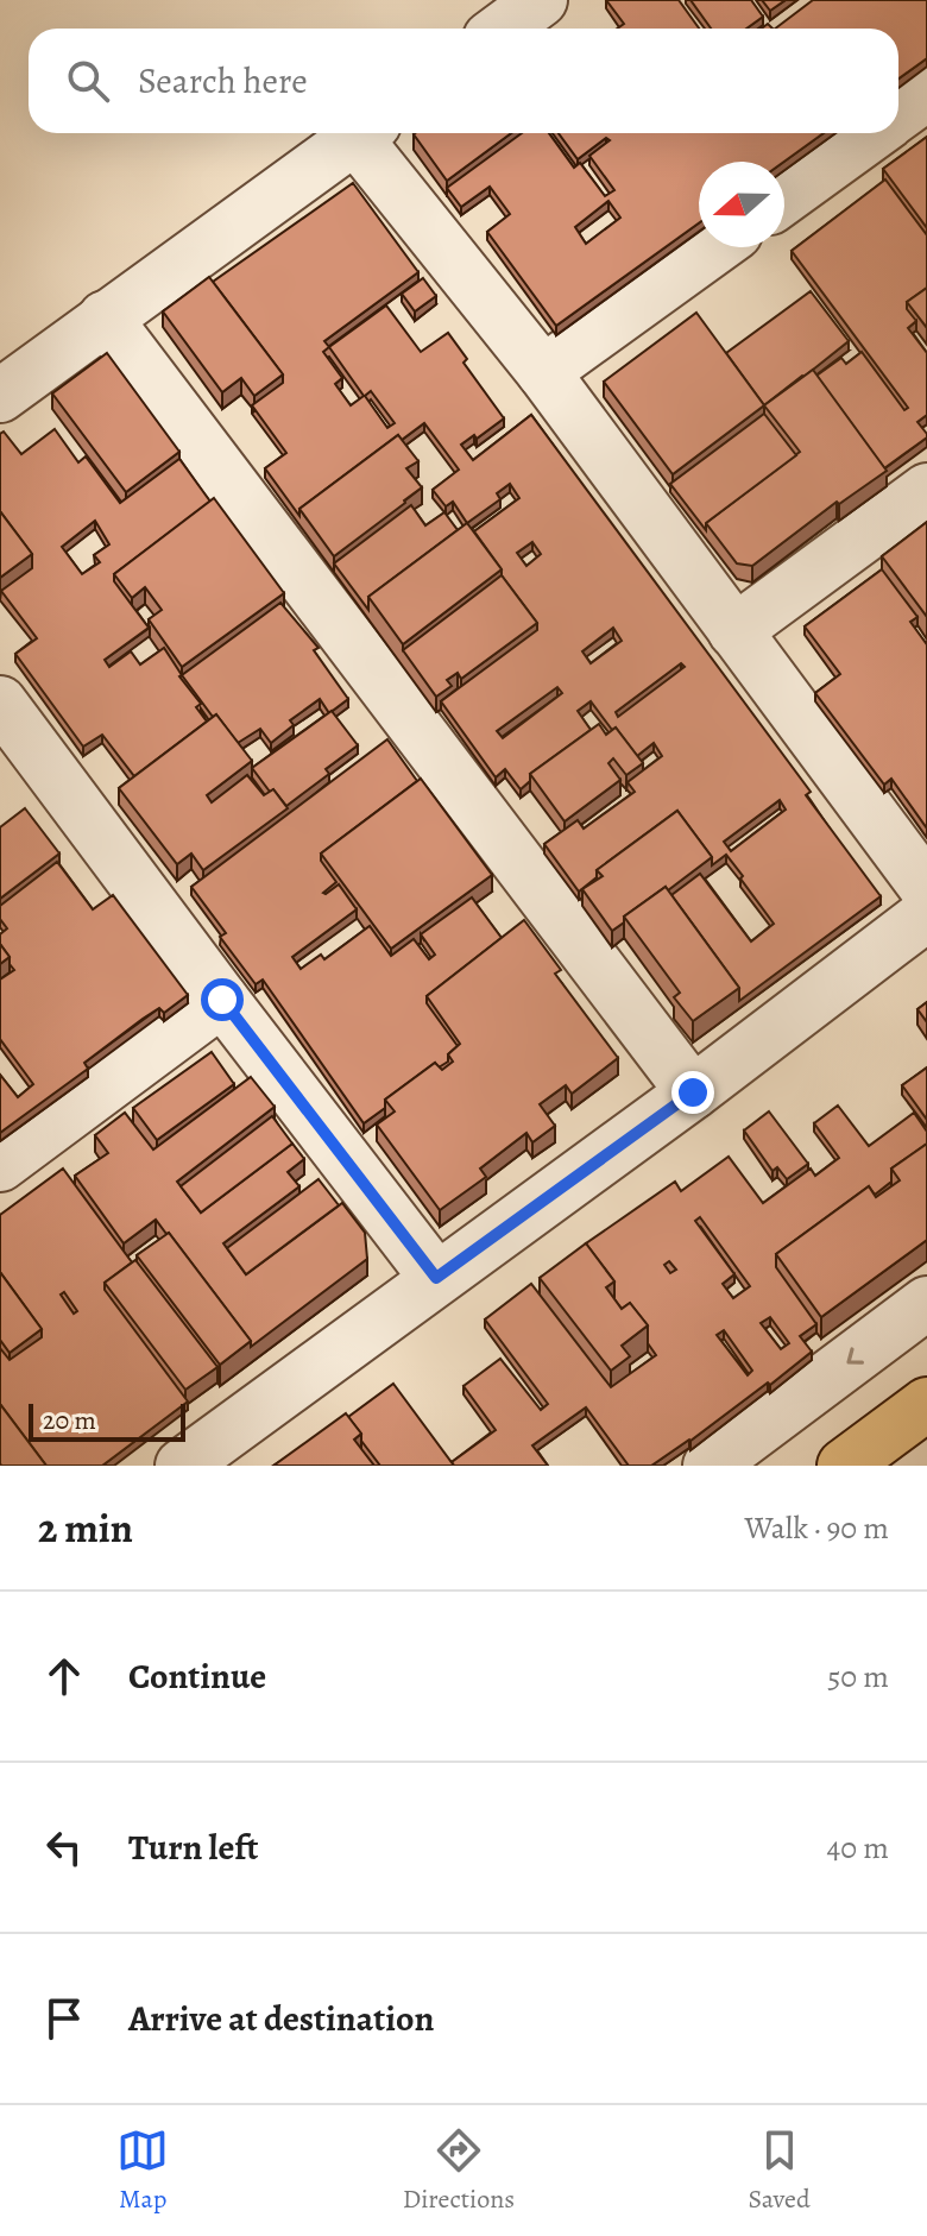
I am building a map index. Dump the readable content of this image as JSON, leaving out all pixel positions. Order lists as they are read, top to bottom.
{
  "scale_bar": "20 m",
  "north": "left",
  "page": {
    "search": "Search here",
    "scale": "20 m",
    "heading": ["2 min", "Walk · 90 m"],
    "list": [
      ["Continue", "50 m"],
      ["Turn left", "40 m"],
      "Arrive at destination"
    ],
    "nav": ["Map", "Directions", "Saved"]
  }
}
